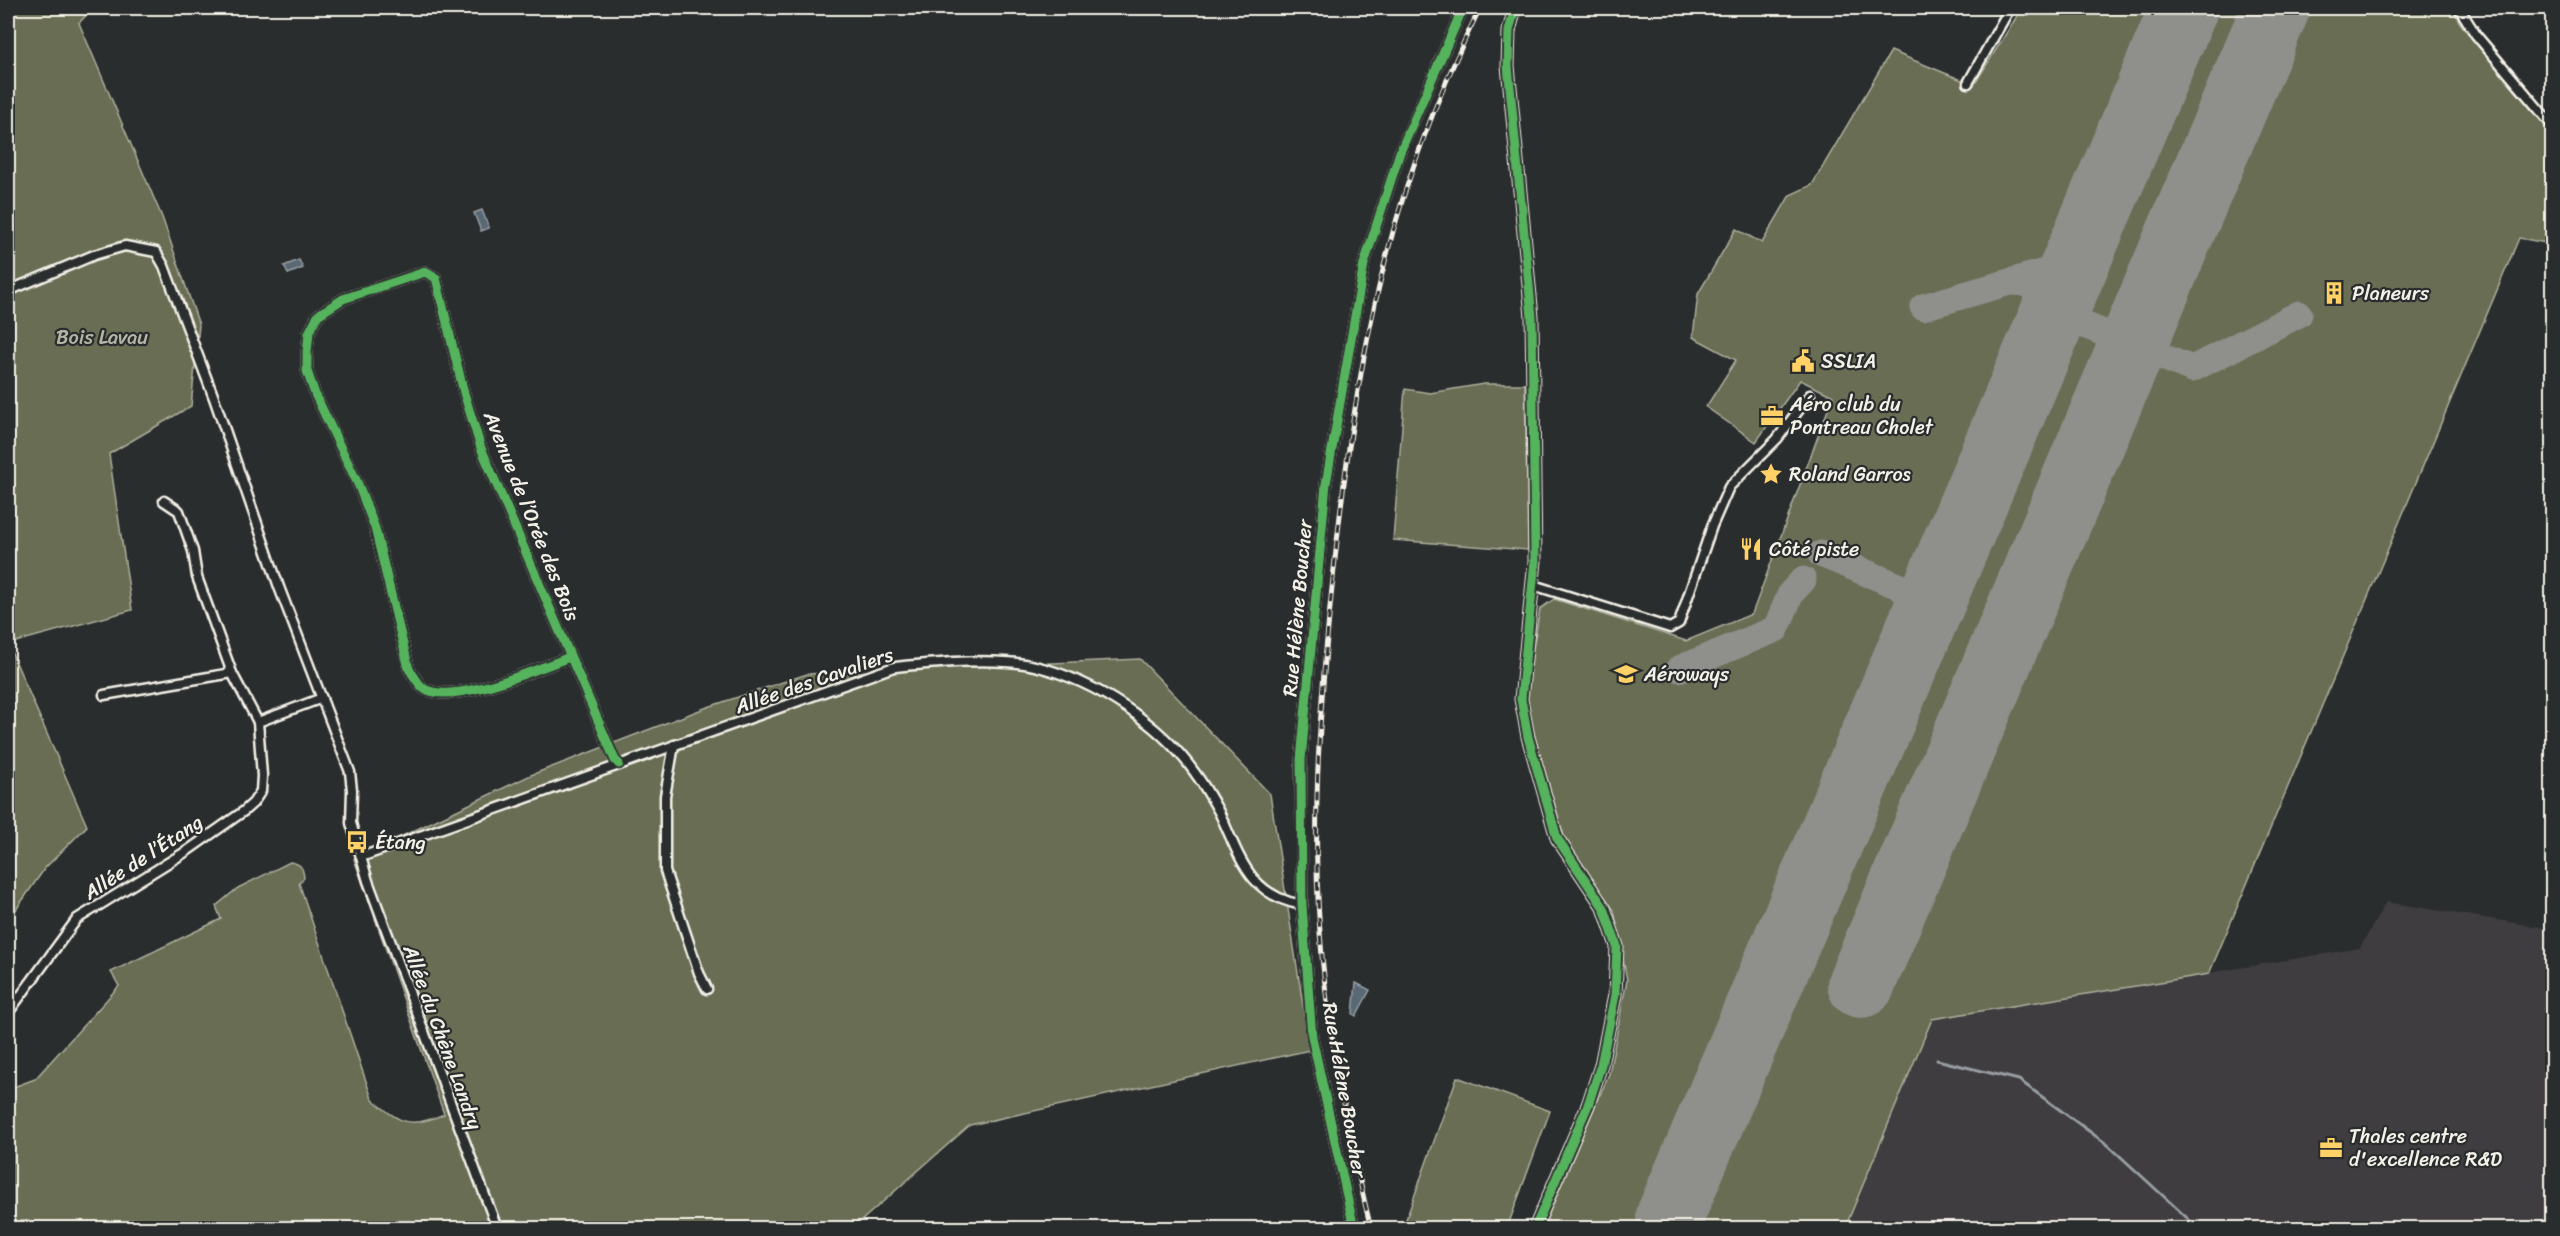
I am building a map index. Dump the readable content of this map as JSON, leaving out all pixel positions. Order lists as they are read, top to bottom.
{
  "streets": {
    "street": [
      "Avenue de l’Orée des Bois",
      "Rue Hélène Boucher",
      "Allée des Cavaliers",
      "Allée de l’Étang",
      "Allée du Chêne Landry"
    ]
  },
  "crossings": [
    ["Avenue de l’Orée des Bois", "Allée des Cavaliers"],
    ["Rue Hélène Boucher", "Allée des Cavaliers"],
    ["Allée des Cavaliers", "Allée du Chêne Landry"]
  ],
  "parks": ["Bois Lavau"],
  "places": {
    "building": ["Planeurs"],
    "public building": ["SSLIA"],
    "office": ["Aéro club du Pontreau Cholet", "Thales centre d'excellence R&D"],
    "place": ["Roland Garros"],
    "restaurant": ["Côté piste"],
    "school or university": ["Aéroways"],
    "bus stop": ["Étang"]
  }
}
